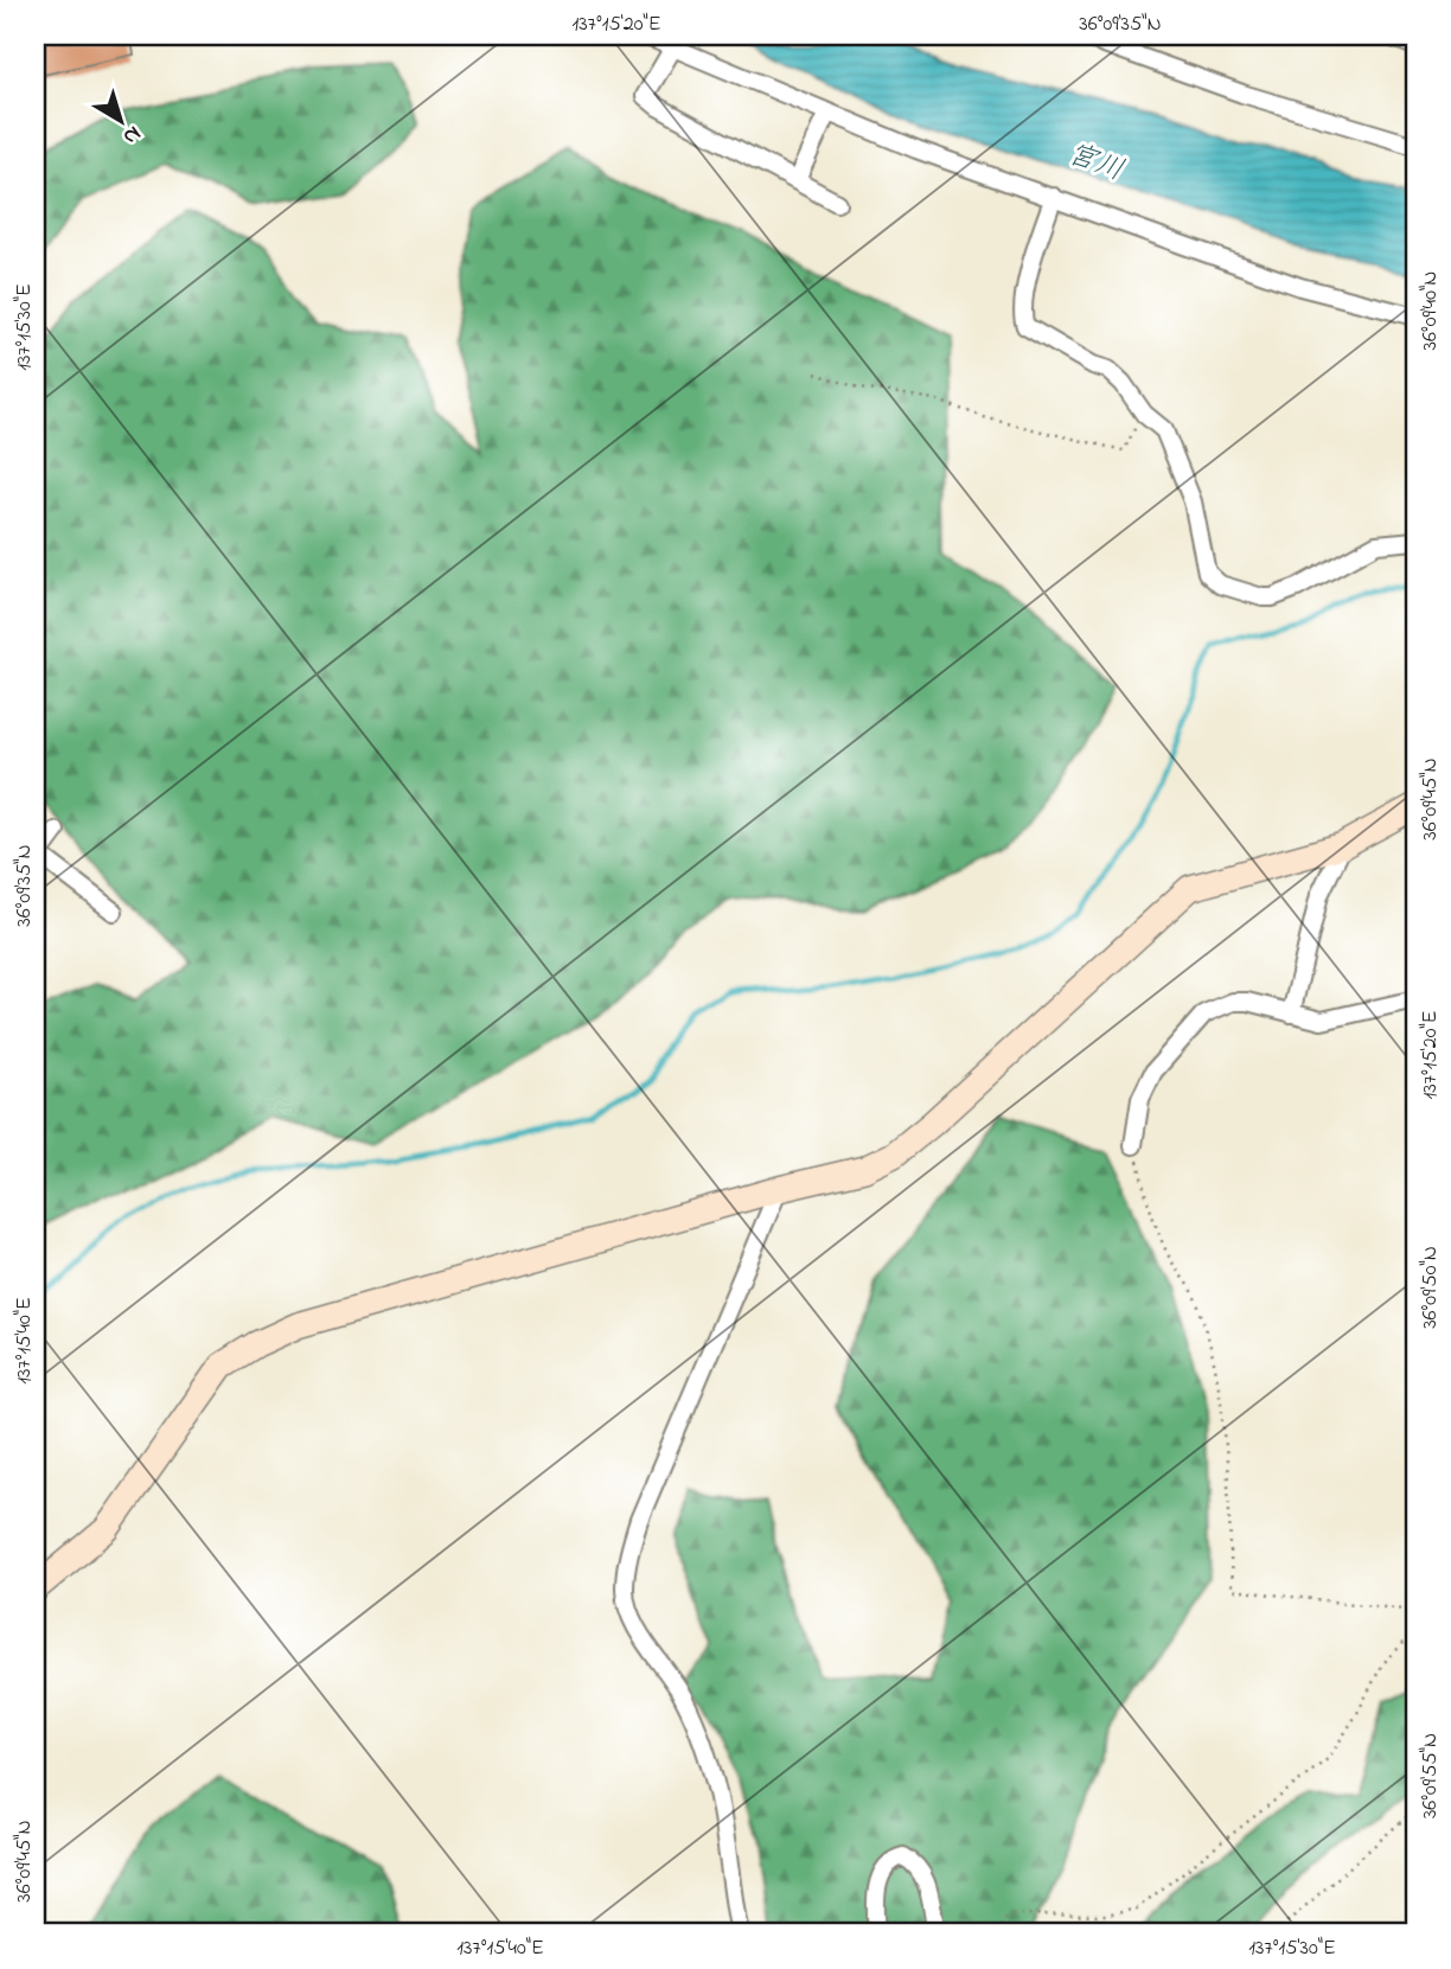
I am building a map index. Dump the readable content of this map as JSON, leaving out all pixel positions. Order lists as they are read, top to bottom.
{
  "water": ["宮川"],
  "north": "bottom right",
  "coordinates": [
    "137°15'20\"E",
    "36°09'35\"N",
    "36°09'40\"N",
    "137°15'30\"E",
    "36°09'45\"N",
    "36°09'50\"N",
    "137°15'40\"E",
    "36°09'55\"N"
  ]
}
